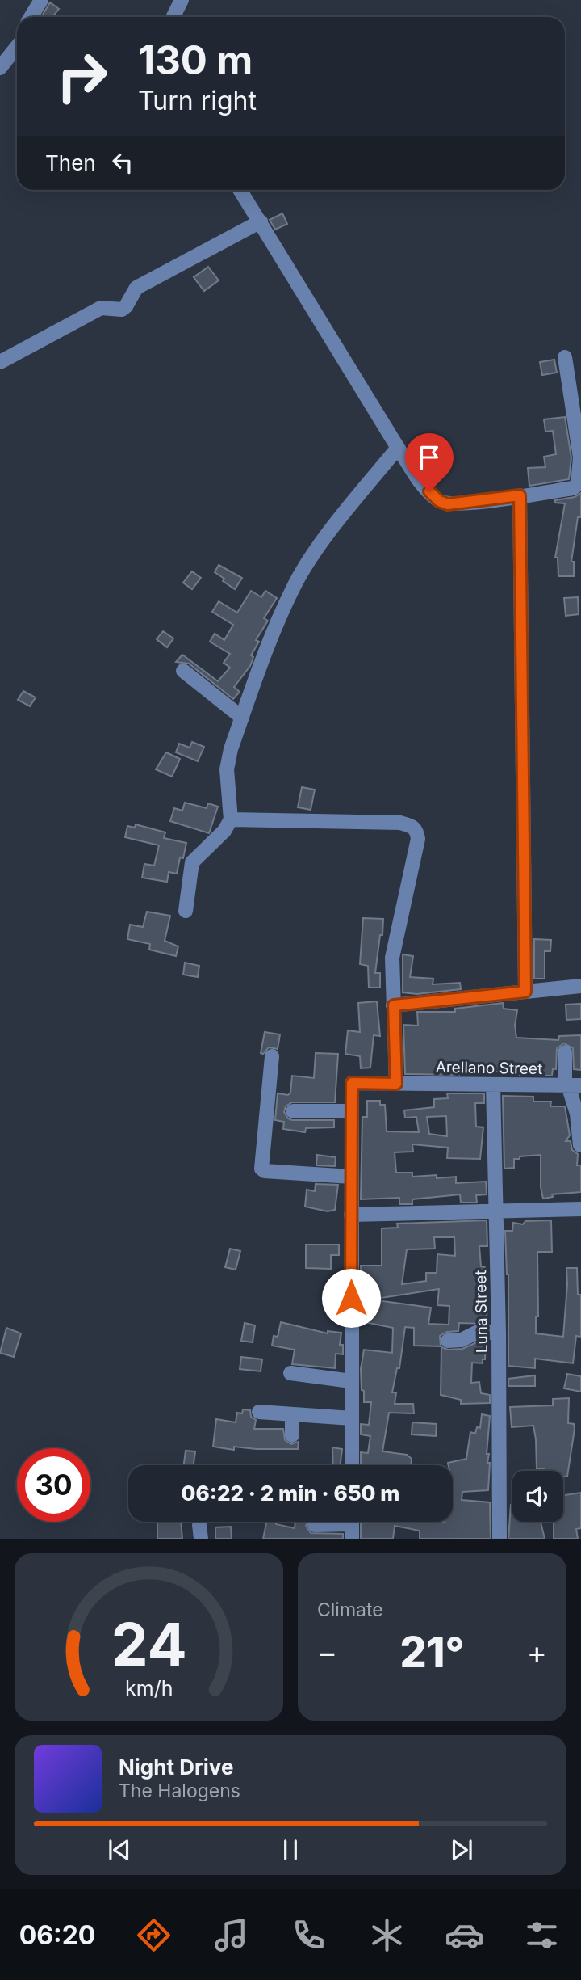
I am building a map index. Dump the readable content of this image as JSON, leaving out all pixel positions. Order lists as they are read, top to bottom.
{
  "streets": {
    "street": ["Arellano Street", "Luna Street"]
  },
  "crossings": [
    ["Arellano Street", "Luna Street"]
  ],
  "page": {
    "turn": ["130 m", "Turn right"],
    "then": "Then",
    "limit": "30",
    "trip": "06:22 · 2 min · 650 m",
    "tile": "Climate",
    "heat": ["−", "21°", "+"],
    "song": ["Night Drive", "The Halogens"],
    "tabs": "06:20",
    "gauge": ["24", "km/h"]
  }
}
